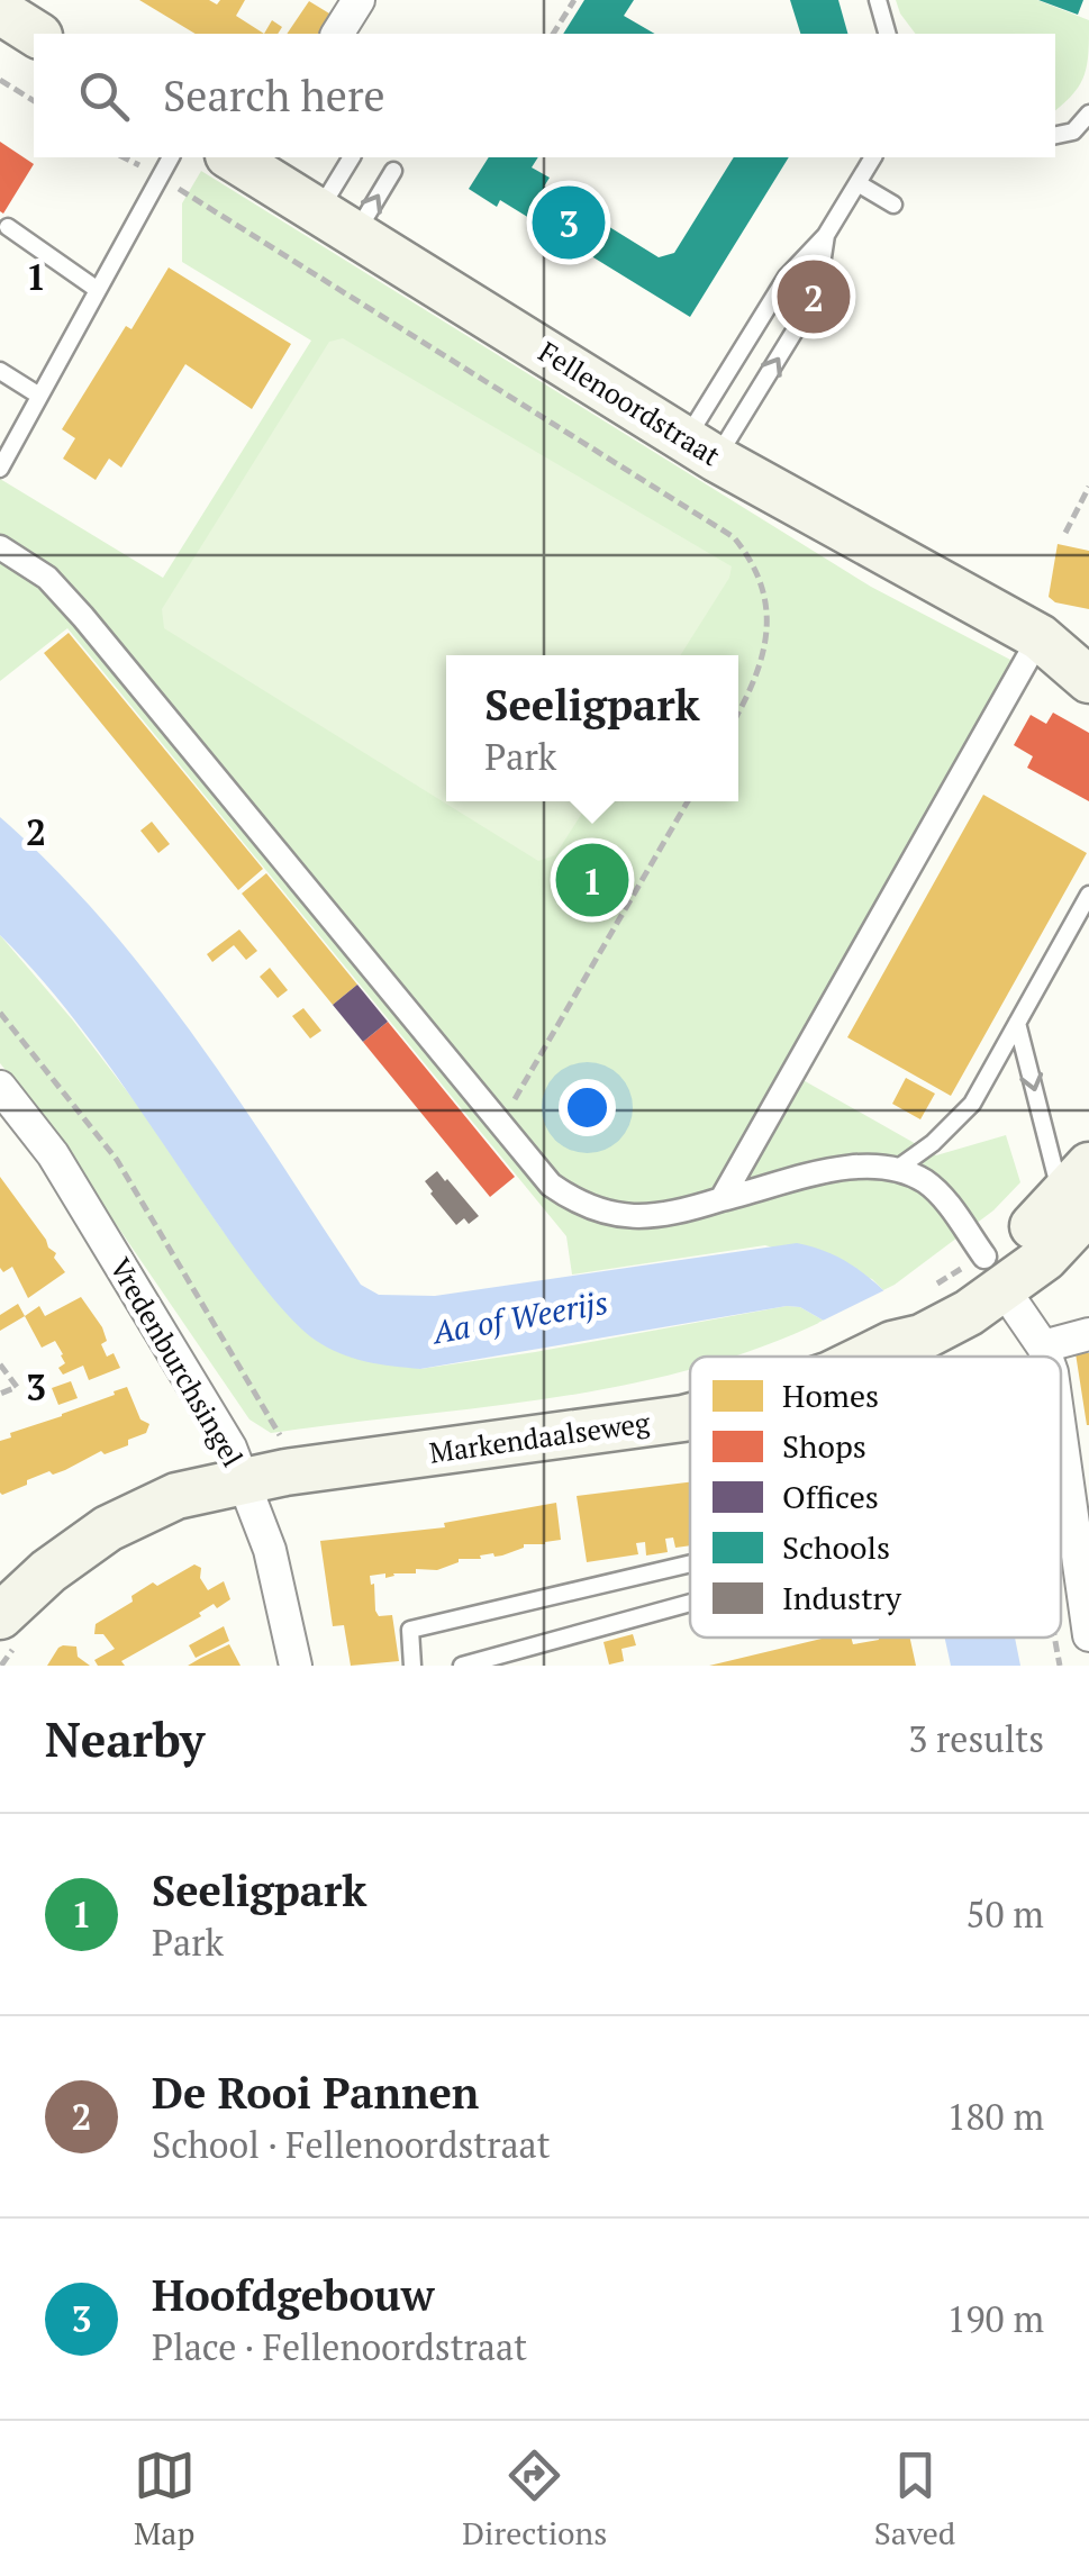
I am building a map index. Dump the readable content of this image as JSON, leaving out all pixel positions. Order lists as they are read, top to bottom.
{
  "streets": {
    "main road": ["Fellenoordstraat", "Markendaalseweg"],
    "street": ["Vredenburchsingel"]
  },
  "crossings": [
    ["Vredenburchsingel", "Markendaalseweg"]
  ],
  "water": ["Aa of Weerijs"],
  "legend": [
    "Homes",
    "Shops",
    "Offices",
    "Schools",
    "Industry"
  ],
  "page": {
    "search": "Search here",
    "pins": ["3", "2", "1"],
    "popup": ["Seeligpark", "Park"],
    "heading": ["Nearby", "3 results"],
    "list": [
      {
        "mark": "1",
        "name": "Seeligpark",
        "note": "Park",
        "value": "50 m"
      },
      {
        "mark": "2",
        "name": "De Rooi Pannen",
        "note": "School · Fellenoordstraat",
        "value": "180 m"
      },
      {
        "mark": "3",
        "name": "Hoofdgebouw",
        "note": "Place · Fellenoordstraat",
        "value": "190 m"
      }
    ],
    "nav": ["Map", "Directions", "Saved"]
  },
  "grid": {
    "rows": ["1", "2", "3"]
  }
}
